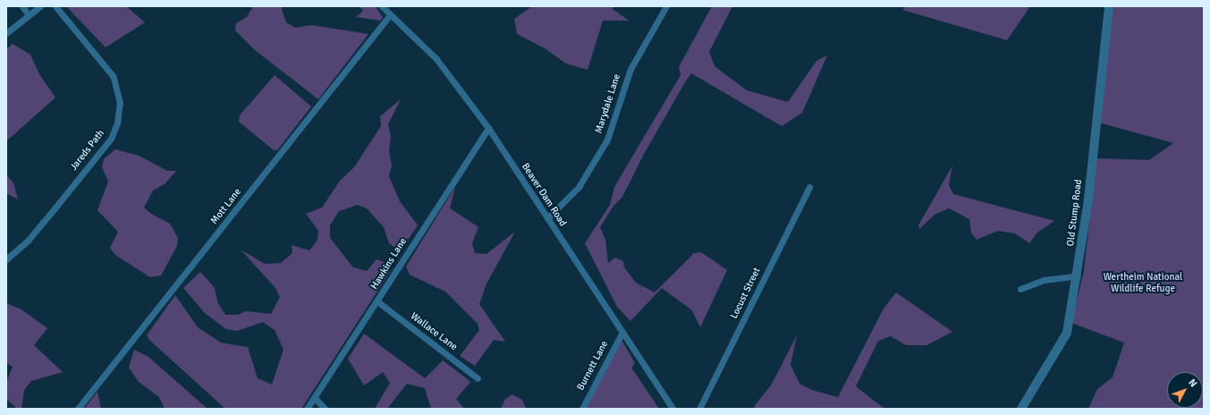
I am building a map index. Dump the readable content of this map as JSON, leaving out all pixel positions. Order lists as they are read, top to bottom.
{
  "streets": {
    "street": [
      "Marydale Lane",
      "Jareds Path",
      "Beaver Dam Road",
      "Mott Lane",
      "Old Stump Road",
      "Hawkins Lane",
      "Locust Street",
      "Wallace Lane",
      "Burnett Lane"
    ]
  },
  "crossings": [
    ["Marydale Lane", "Beaver Dam Road"],
    ["Beaver Dam Road", "Mott Lane"],
    ["Beaver Dam Road", "Hawkins Lane"],
    ["Beaver Dam Road", "Burnett Lane"],
    ["Hawkins Lane", "Wallace Lane"]
  ],
  "parks": ["Wertheim National Wildlife Refuge"],
  "north": "top right"
}
